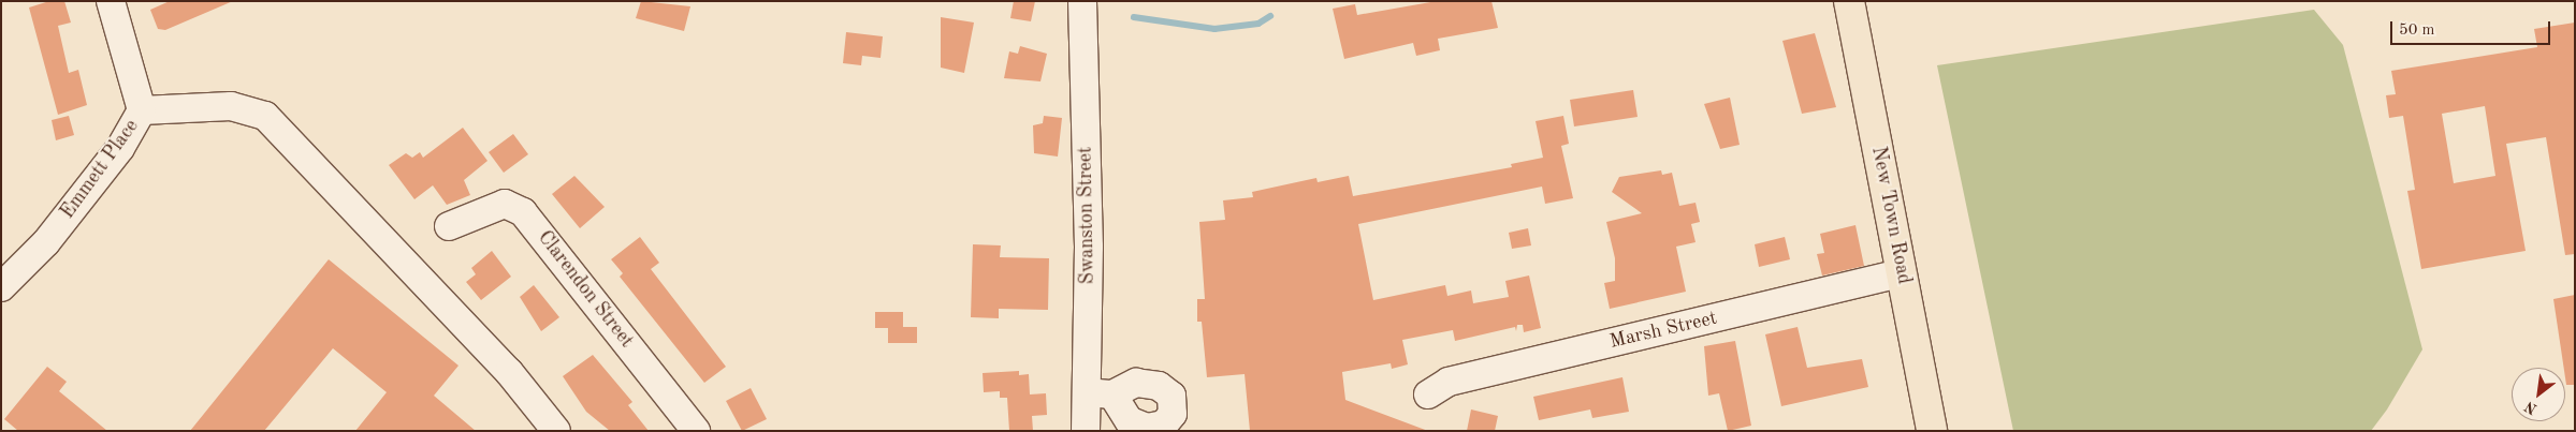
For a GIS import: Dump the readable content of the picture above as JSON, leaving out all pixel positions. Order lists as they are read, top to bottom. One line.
{"streets":{"main road":["New Town Road"],"street":["Emmett Place","Swanston Street","Clarendon Street","Marsh Street"]},"crossings":[["New Town Road","Marsh Street"]],"scale_bar":"50 m","north":"bottom left"}
